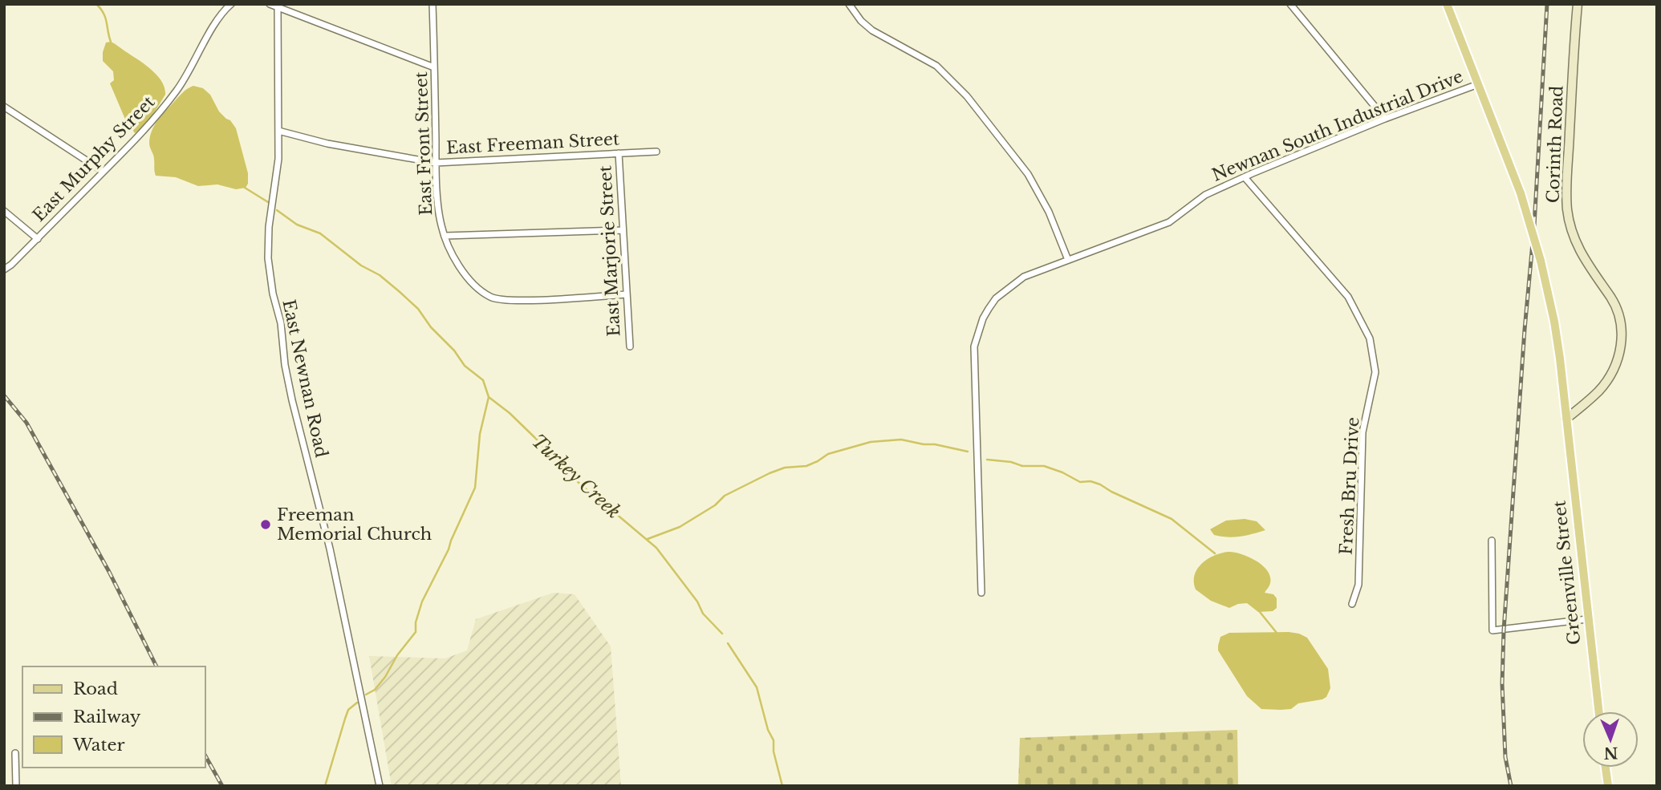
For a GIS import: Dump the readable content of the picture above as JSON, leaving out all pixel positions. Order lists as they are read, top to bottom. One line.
{"streets":{"main road":["Greenville Street"],"street":["Newnan South Industrial Drive","East Front Street","East Freeman Street","Corinth Road","East Murphy Street","East Marjorie Street","East Newnan Road","Fresh Bru Drive"]},"crossings":[["Newnan South Industrial Drive","Fresh Bru Drive"],["Newnan South Industrial Drive","Greenville Street"],["East Front Street","East Freeman Street"],["East Front Street","East Marjorie Street"],["East Freeman Street","East Marjorie Street"],["East Freeman Street","East Newnan Road"],["Corinth Road","Greenville Street"]],"water":["Turkey Creek"],"places":["Freeman Memorial Church"],"legend":["Road","Railway","Water"],"north":"bottom"}
